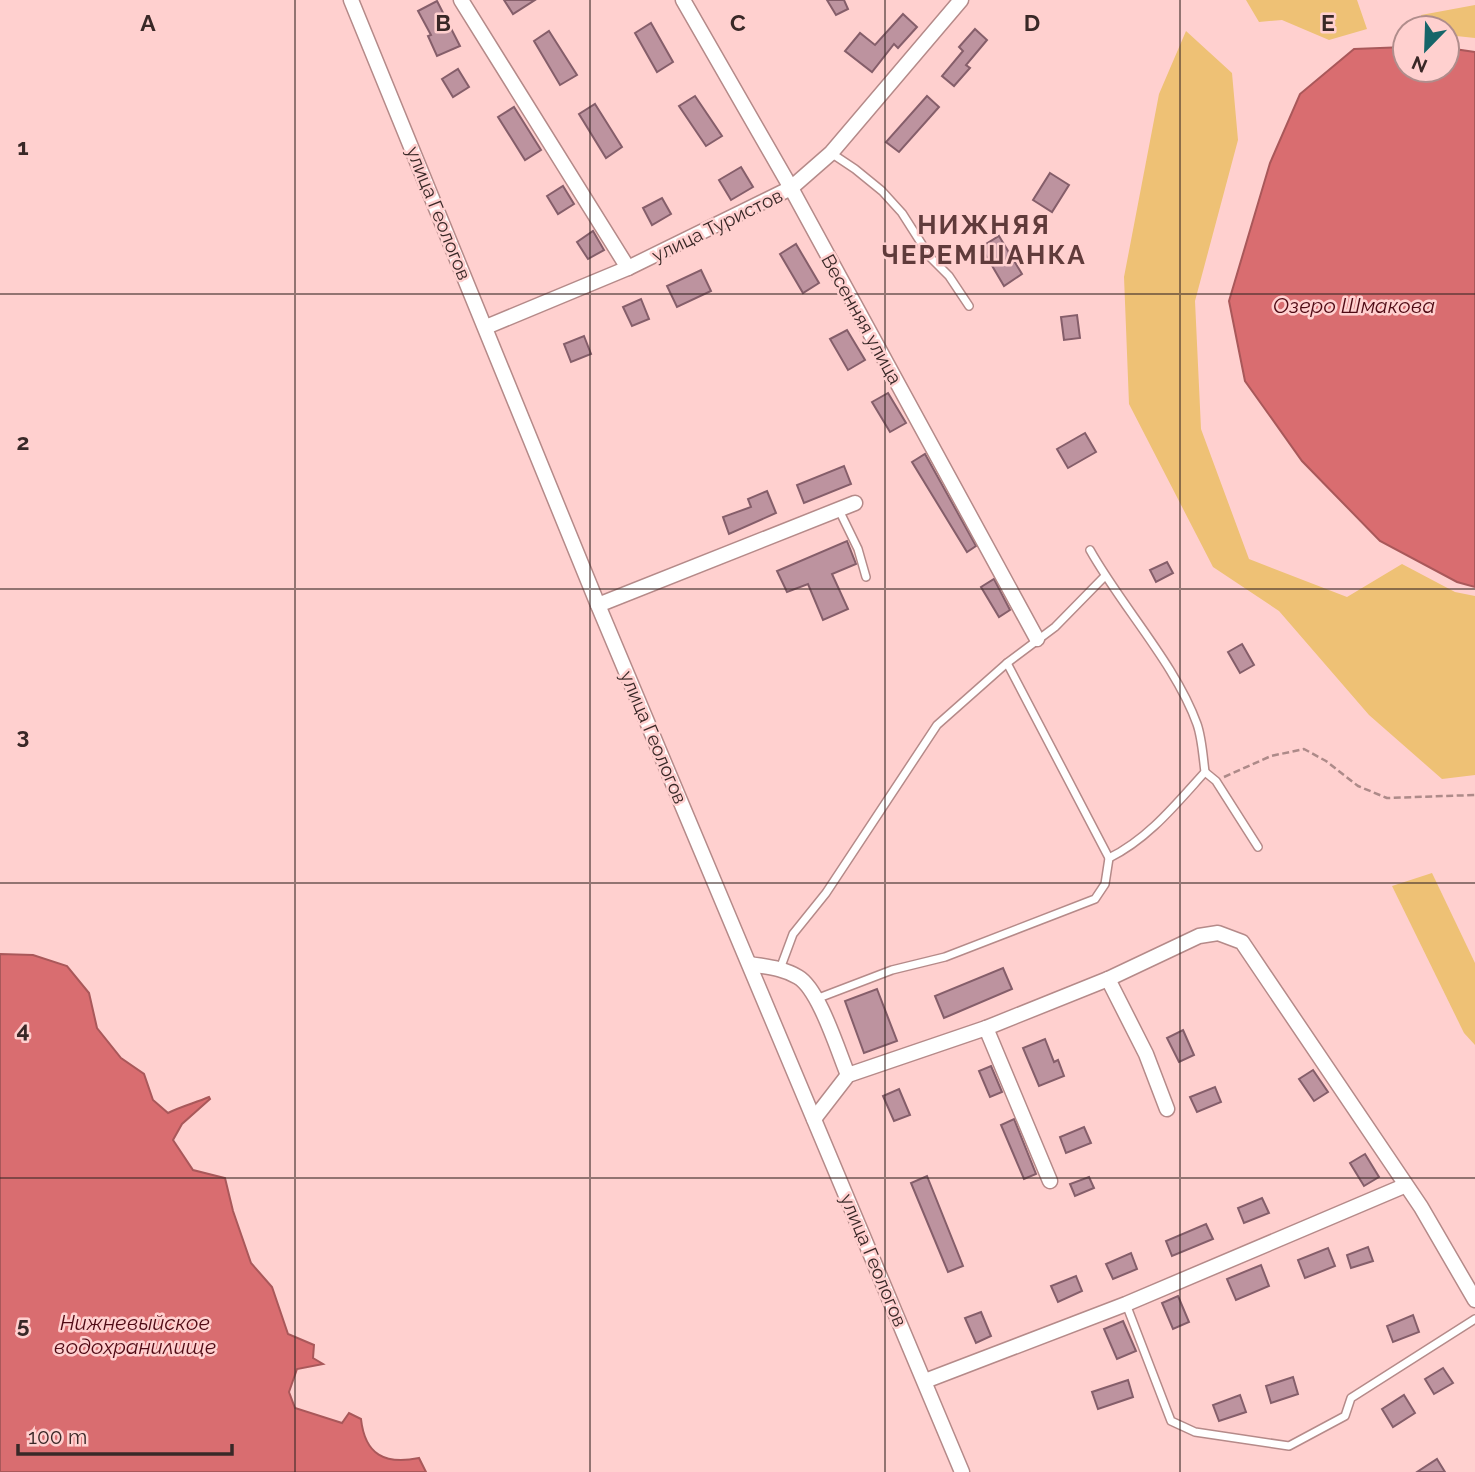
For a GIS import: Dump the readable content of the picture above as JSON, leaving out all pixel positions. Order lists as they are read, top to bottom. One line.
{"streets":{"street":["улица Геологов","улица Туристов","Весенняя улица"]},"crossings":[["улица Геологов","улица Туристов"],["улица Туристов","Весенняя улица"]],"districts":["НИЖНЯЯ ЧЕРЕМШАНКА"],"water":["Озеро Шмакова","Нижневыйское водохранилище"],"scale_bar":"100 m","north":"bottom left","grid":{"columns":["A","B","C","D","E"],"rows":["1","2","3","4","5"]}}
